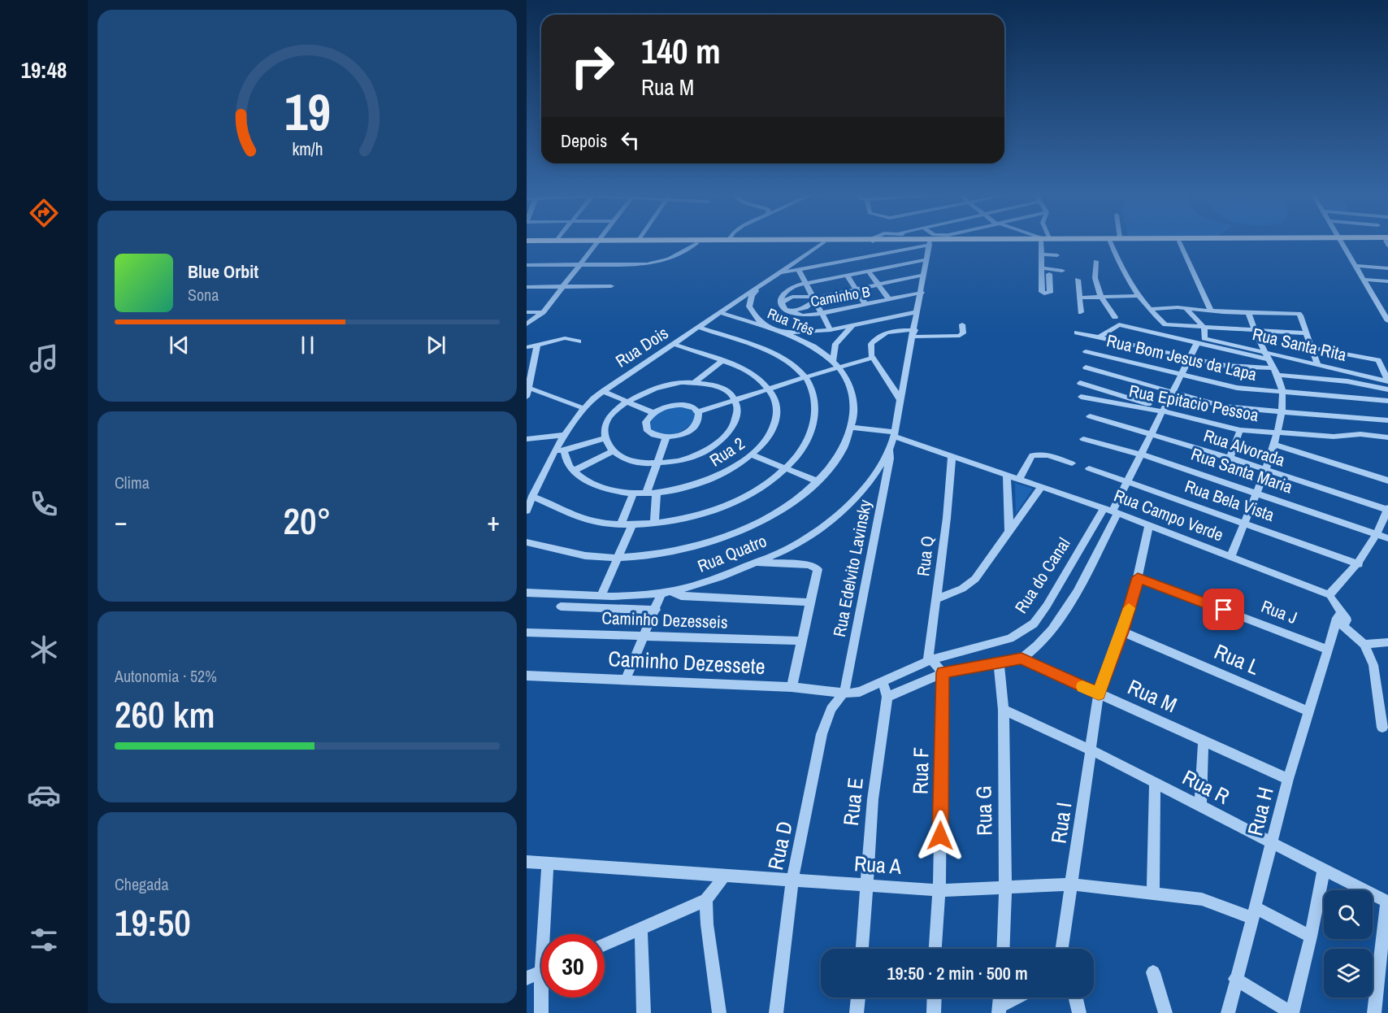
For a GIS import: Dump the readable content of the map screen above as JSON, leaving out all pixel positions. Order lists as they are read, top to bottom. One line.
{"streets":{"street":["Caminho B","Rua Três","Rua Santa Rita","Rua Dois","Rua Bom Jesus da Lapa","Rua Epitacio Pessoa","Rua Alvorada","Rua 2","Rua Santa Maria","Rua Bela Vista","Rua Campo Verde","Rua Quatro","Rua Q","Rua Edelvito Lavinsky","Rua do Canal","Rua J","Caminho Dezesseis","Rua L","Caminho Dezessete","Rua M","Rua F","Rua R","Rua E","Rua G","Rua H","Rua I","Rua D","Rua A"]},"crossings":[["Caminho B","Rua Quatro"],["Rua Três","Rua Dois"],["Rua Três","Rua Campo Verde"],["Rua Dois","Rua 2"],["Rua Campo Verde","Rua Quatro"],["Rua Campo Verde","Rua Q"],["Rua Campo Verde","Rua do Canal"],["Rua Campo Verde","Rua I"],["Rua Quatro","Rua Edelvito Lavinsky"],["Rua Q","Rua do Canal"],["Rua Edelvito Lavinsky","Rua do Canal"],["Rua Edelvito Lavinsky","Caminho Dezessete"],["Rua Edelvito Lavinsky","Rua D"],["Rua do Canal","Caminho Dezessete"],["Rua do Canal","Rua M"],["Rua do Canal","Rua E"],["Rua do Canal","Rua D"],["Rua J","Rua H"],["Rua J","Rua I"],["Rua L","Rua H"],["Rua L","Rua I"],["Caminho Dezessete","Rua D"],["Rua M","Rua H"],["Rua M","Rua I"],["Rua F","Rua A"],["Rua R","Rua G"],["Rua R","Rua H"],["Rua R","Rua I"],["Rua E","Rua A"],["Rua G","Rua A"],["Rua H","Rua A"],["Rua I","Rua A"],["Rua D","Rua A"]],"page":{"tabs":"19:48","turn":["140 m","Rua M"],"then":"Depois","song":["Blue Orbit","Sona"],"tile":["Clima",["Autonomia · 52%","260 km"],["Chegada","19:50"]],"heat":["−","20°","+"],"limit":"30","trip":"19:50 · 2 min · 500 m","gauge":["19","km/h"]}}
